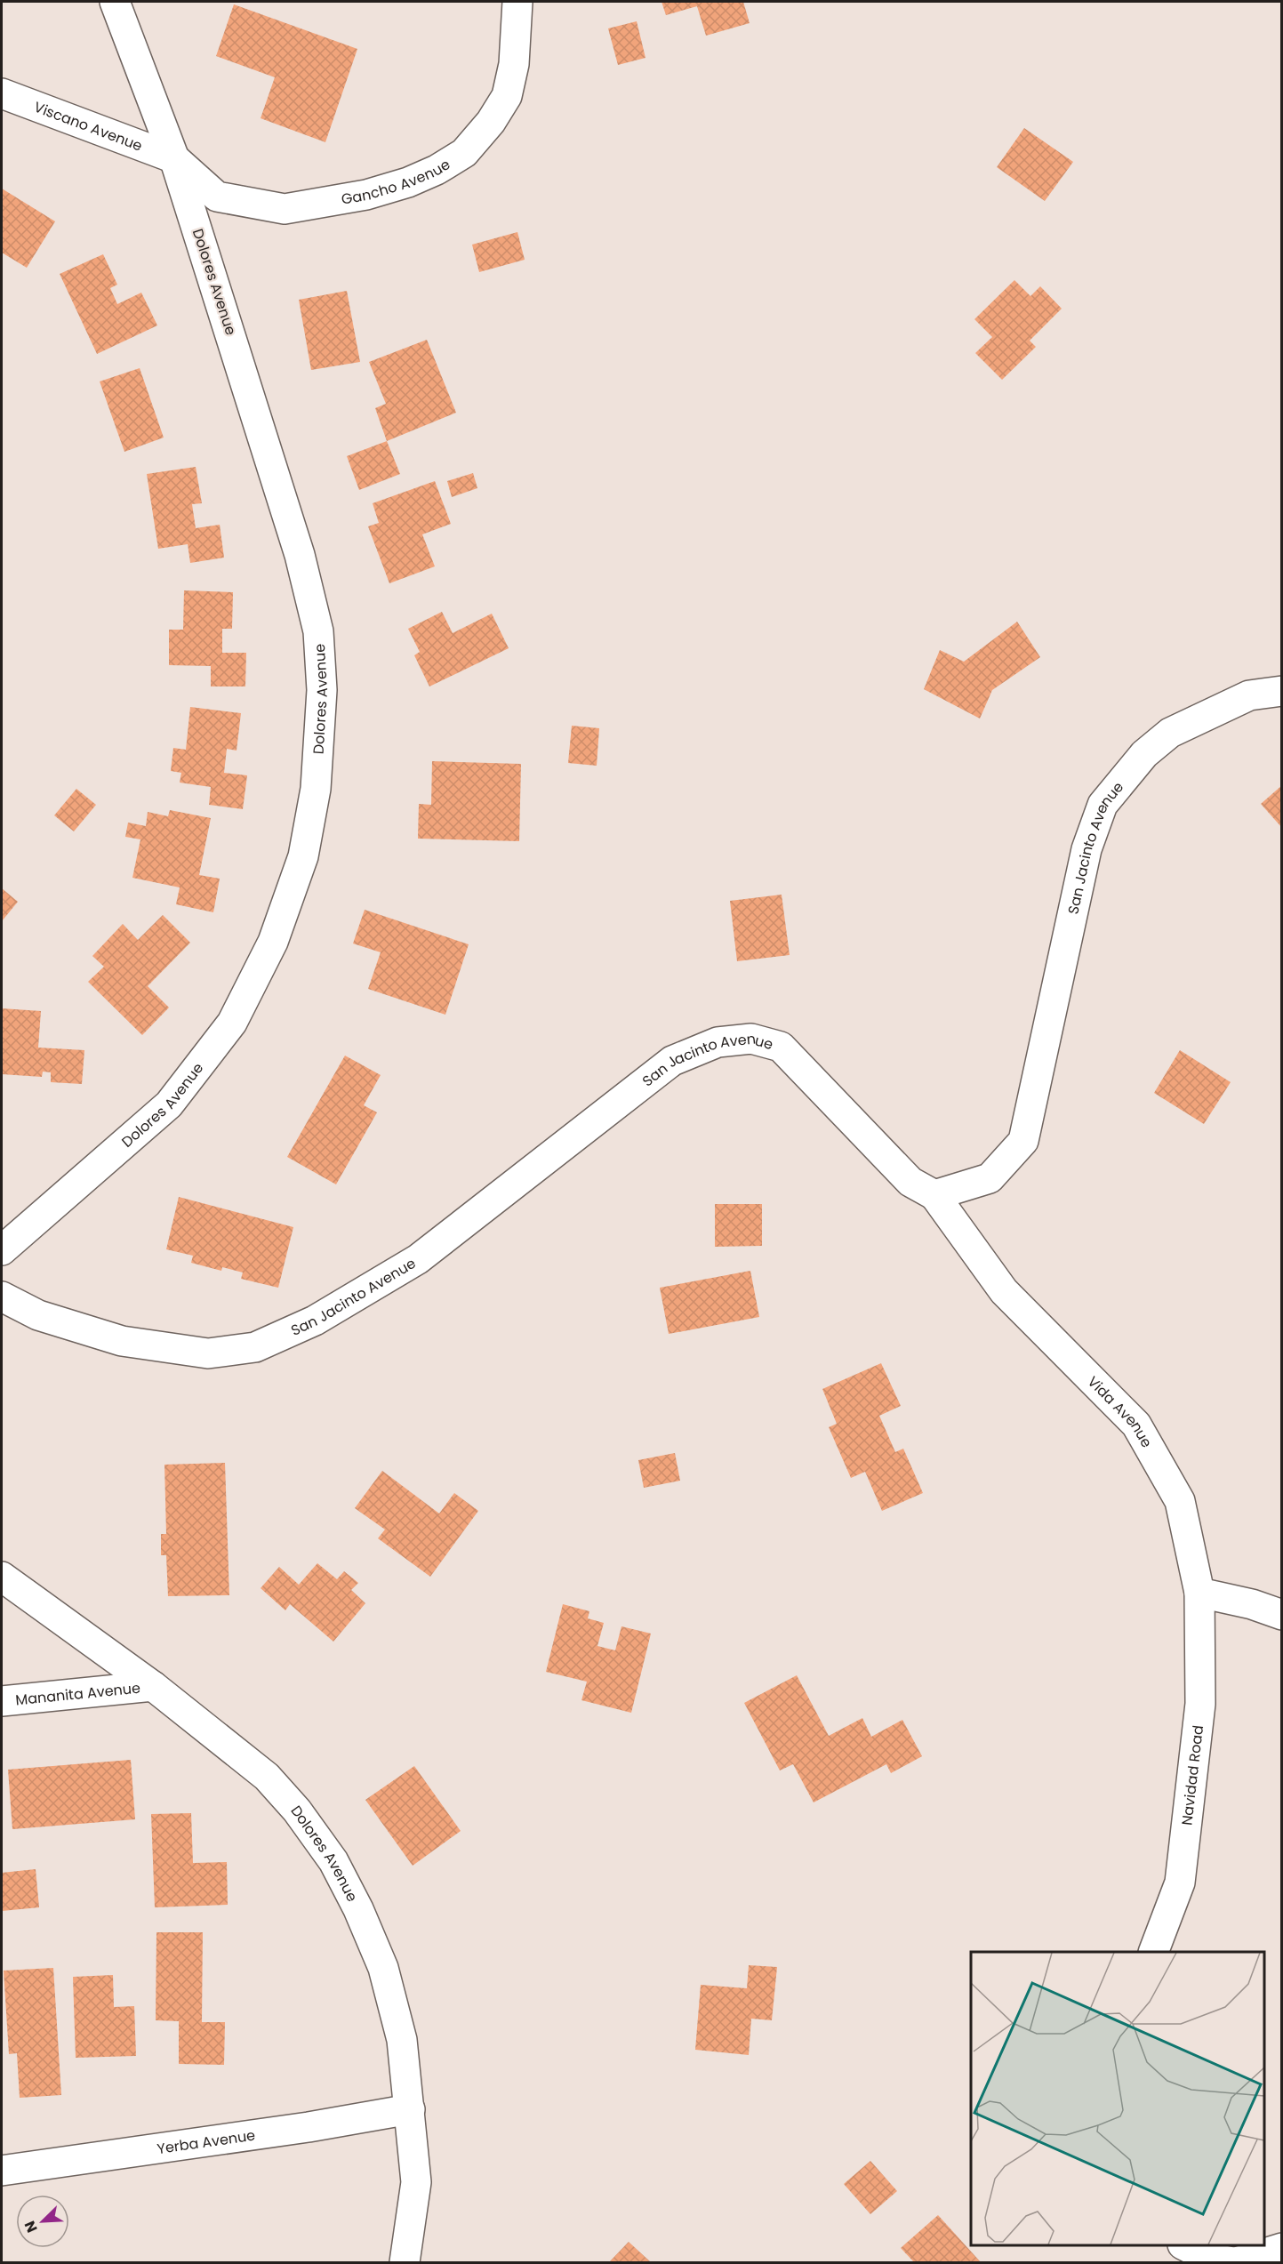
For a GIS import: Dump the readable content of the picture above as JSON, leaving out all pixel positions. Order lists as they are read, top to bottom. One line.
{"streets":{"street":["Viscano Avenue","Gancho Avenue","Dolores Avenue","San Jacinto Avenue","Vida Avenue","Mananita Avenue","Navidad Road","Yerba Avenue"]},"crossings":[["Viscano Avenue","Gancho Avenue"],["Viscano Avenue","Dolores Avenue"],["Gancho Avenue","Dolores Avenue"],["Dolores Avenue","Mananita Avenue"],["Dolores Avenue","Yerba Avenue"],["San Jacinto Avenue","Vida Avenue"],["Vida Avenue","Navidad Road"]],"north":"bottom left"}
